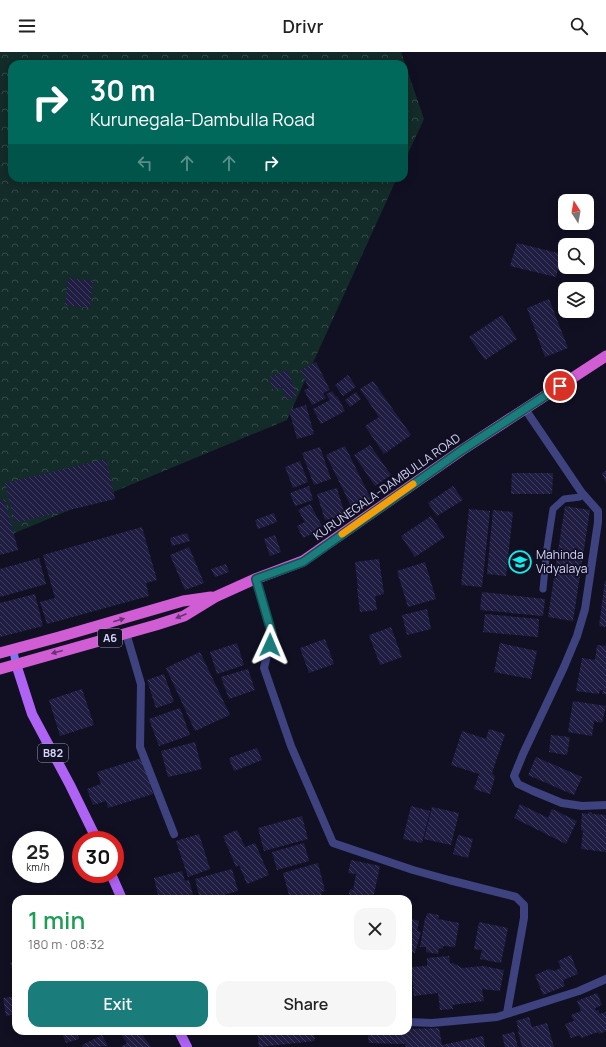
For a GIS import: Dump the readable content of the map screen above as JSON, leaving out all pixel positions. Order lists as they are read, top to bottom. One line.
{"streets":{"highway":["KURUNEGALA-DAMBULLA ROAD","A6"],"main road":["B82"]},"crossings":[["KURUNEGALA-DAMBULLA ROAD","B82"]],"places":{"school or university":["Mahinda Vidyalaya"]},"north":"top","page":{"header":"Drivr","turn":["30 m","Kurunegala-Dambulla Road"],"speed":"25 km/h","limit":"30","heading":["1 min","180 m · 08:32"],"buttons":["Exit","Share"]}}
